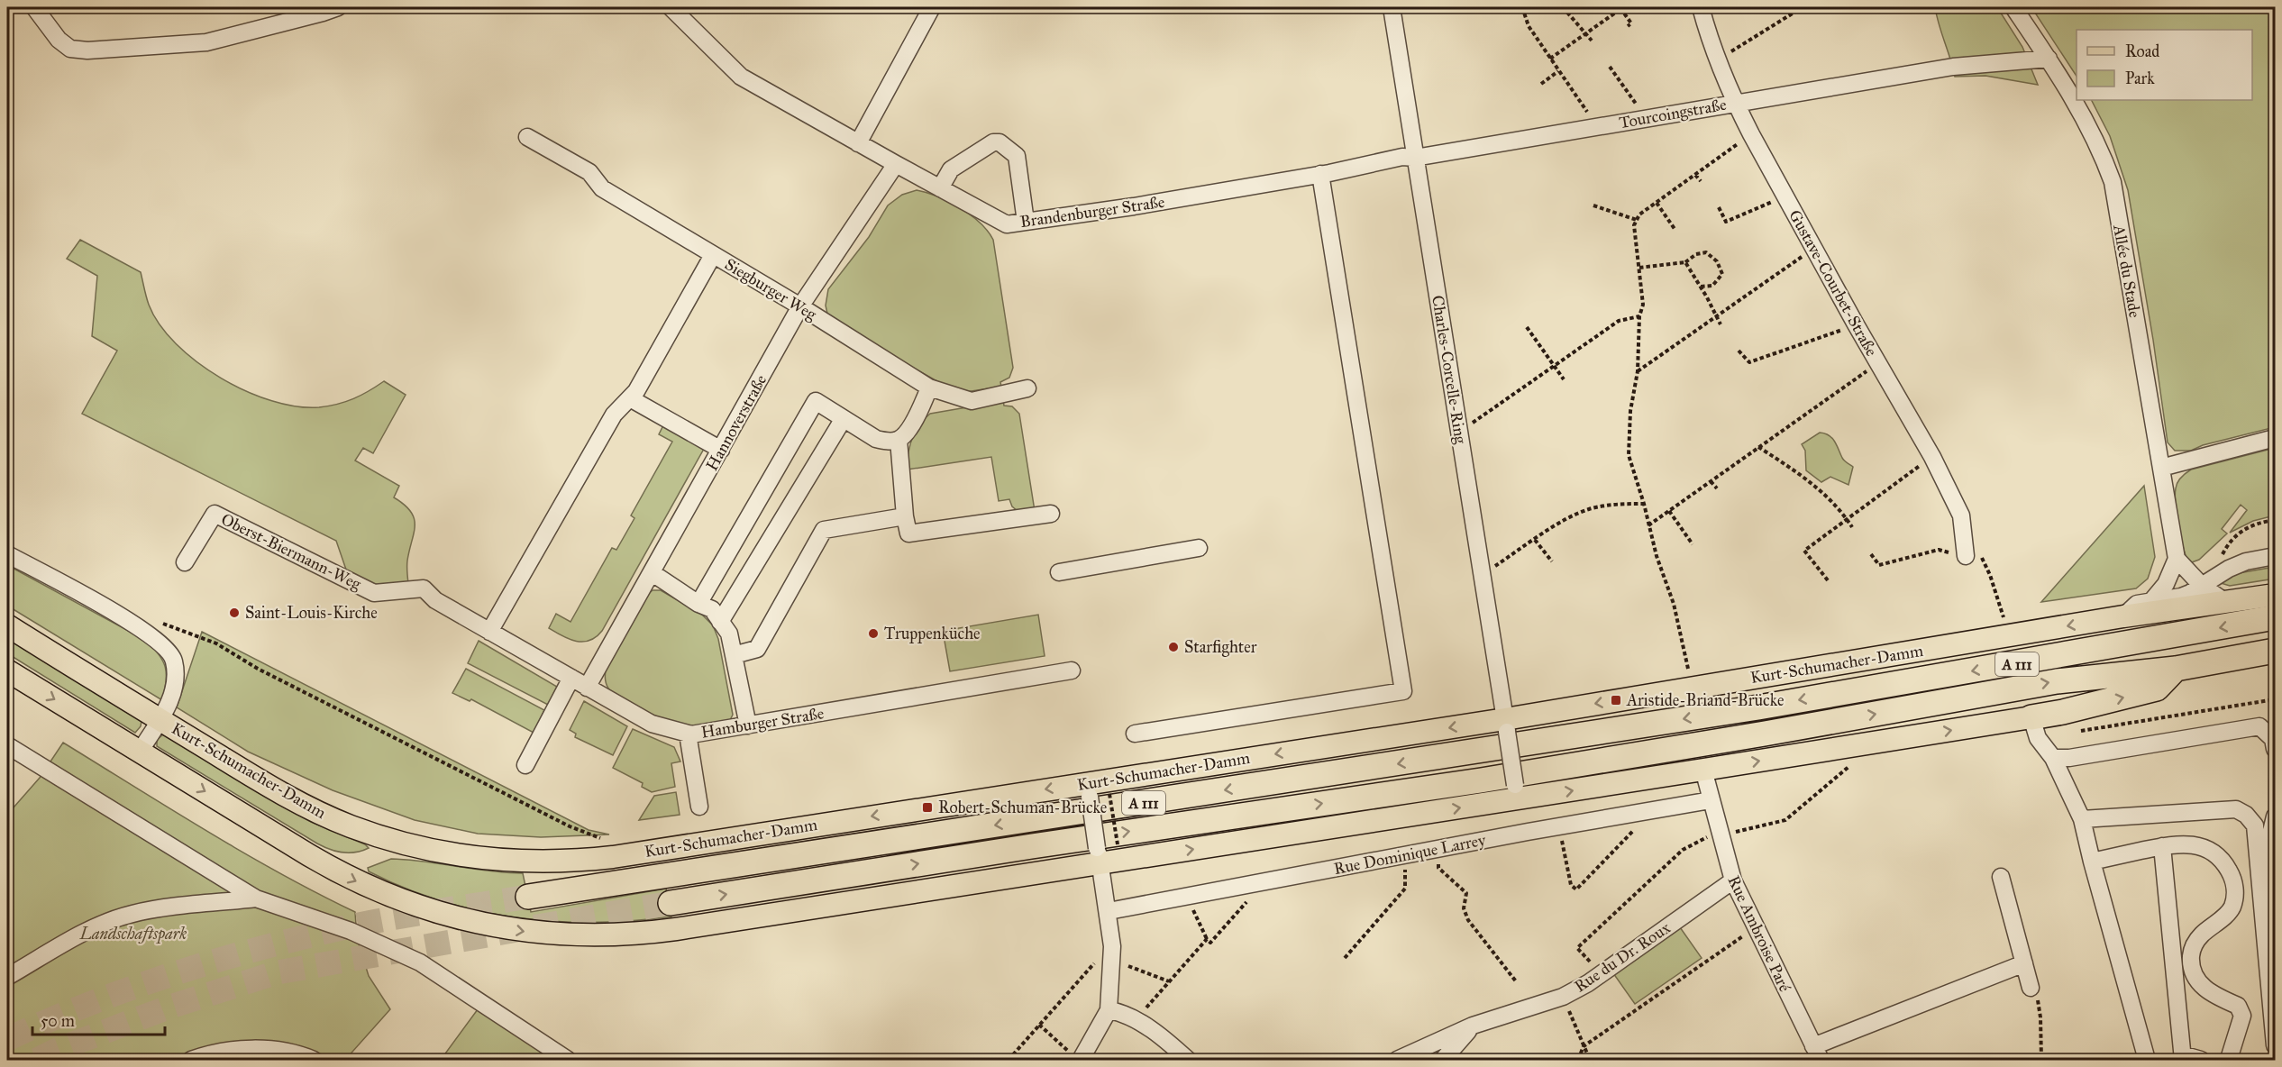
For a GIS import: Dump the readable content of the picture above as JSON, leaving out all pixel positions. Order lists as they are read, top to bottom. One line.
{"streets":{"highway":["A 111"],"main road":["Kurt-Schumacher-Damm"],"street":["Tourcoingstraße","Brandenburger Straße","Allée du Stade","Gustave-Courbet-Straße","Siegburger Weg","Charles-Corcelle-Ring","Hannoverstraße","Oberst-Biermann-Weg","Hamburger Straße","Rue Dominique Larrey","Rue Ambroise Paré","Rue du Dr. Roux"]},"crossings":[["Tourcoingstraße","Brandenburger Straße"],["Tourcoingstraße","Allée du Stade"],["Tourcoingstraße","Gustave-Courbet-Straße"],["Tourcoingstraße","Charles-Corcelle-Ring"],["Brandenburger Straße","Charles-Corcelle-Ring"],["Brandenburger Straße","Hannoverstraße"],["Siegburger Weg","Hannoverstraße"],["Charles-Corcelle-Ring","Kurt-Schumacher-Damm"],["Hannoverstraße","Hamburger Straße"],["Oberst-Biermann-Weg","Hamburger Straße"],["Rue Dominique Larrey","Rue Ambroise Paré"],["Rue Ambroise Paré","Rue du Dr. Roux"]],"parks":["Landschaftspark"],"places":{"other":["Saint-Louis-Kirche","Truppenküche","Starfighter"],"transit":["Aristide-Briand-Brücke","Robert-Schuman-Brücke"]},"legend":["Road","Park"],"scale_bar":"50 m"}
